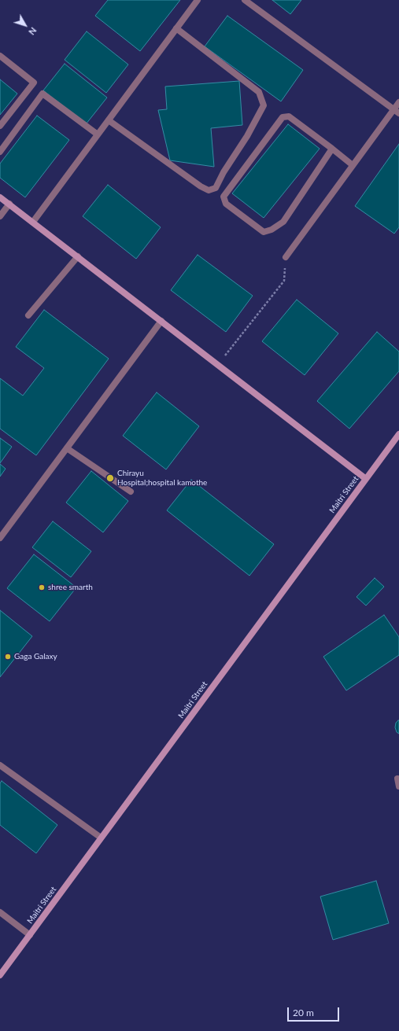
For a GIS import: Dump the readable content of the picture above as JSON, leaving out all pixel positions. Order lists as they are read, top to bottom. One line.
{"streets":{"street":["Maitri Street"]},"places":["Chirayu Hospital;hospital kamothe","shree smarth","Gaga Galaxy"],"scale_bar":"20 m","north":"bottom right"}
